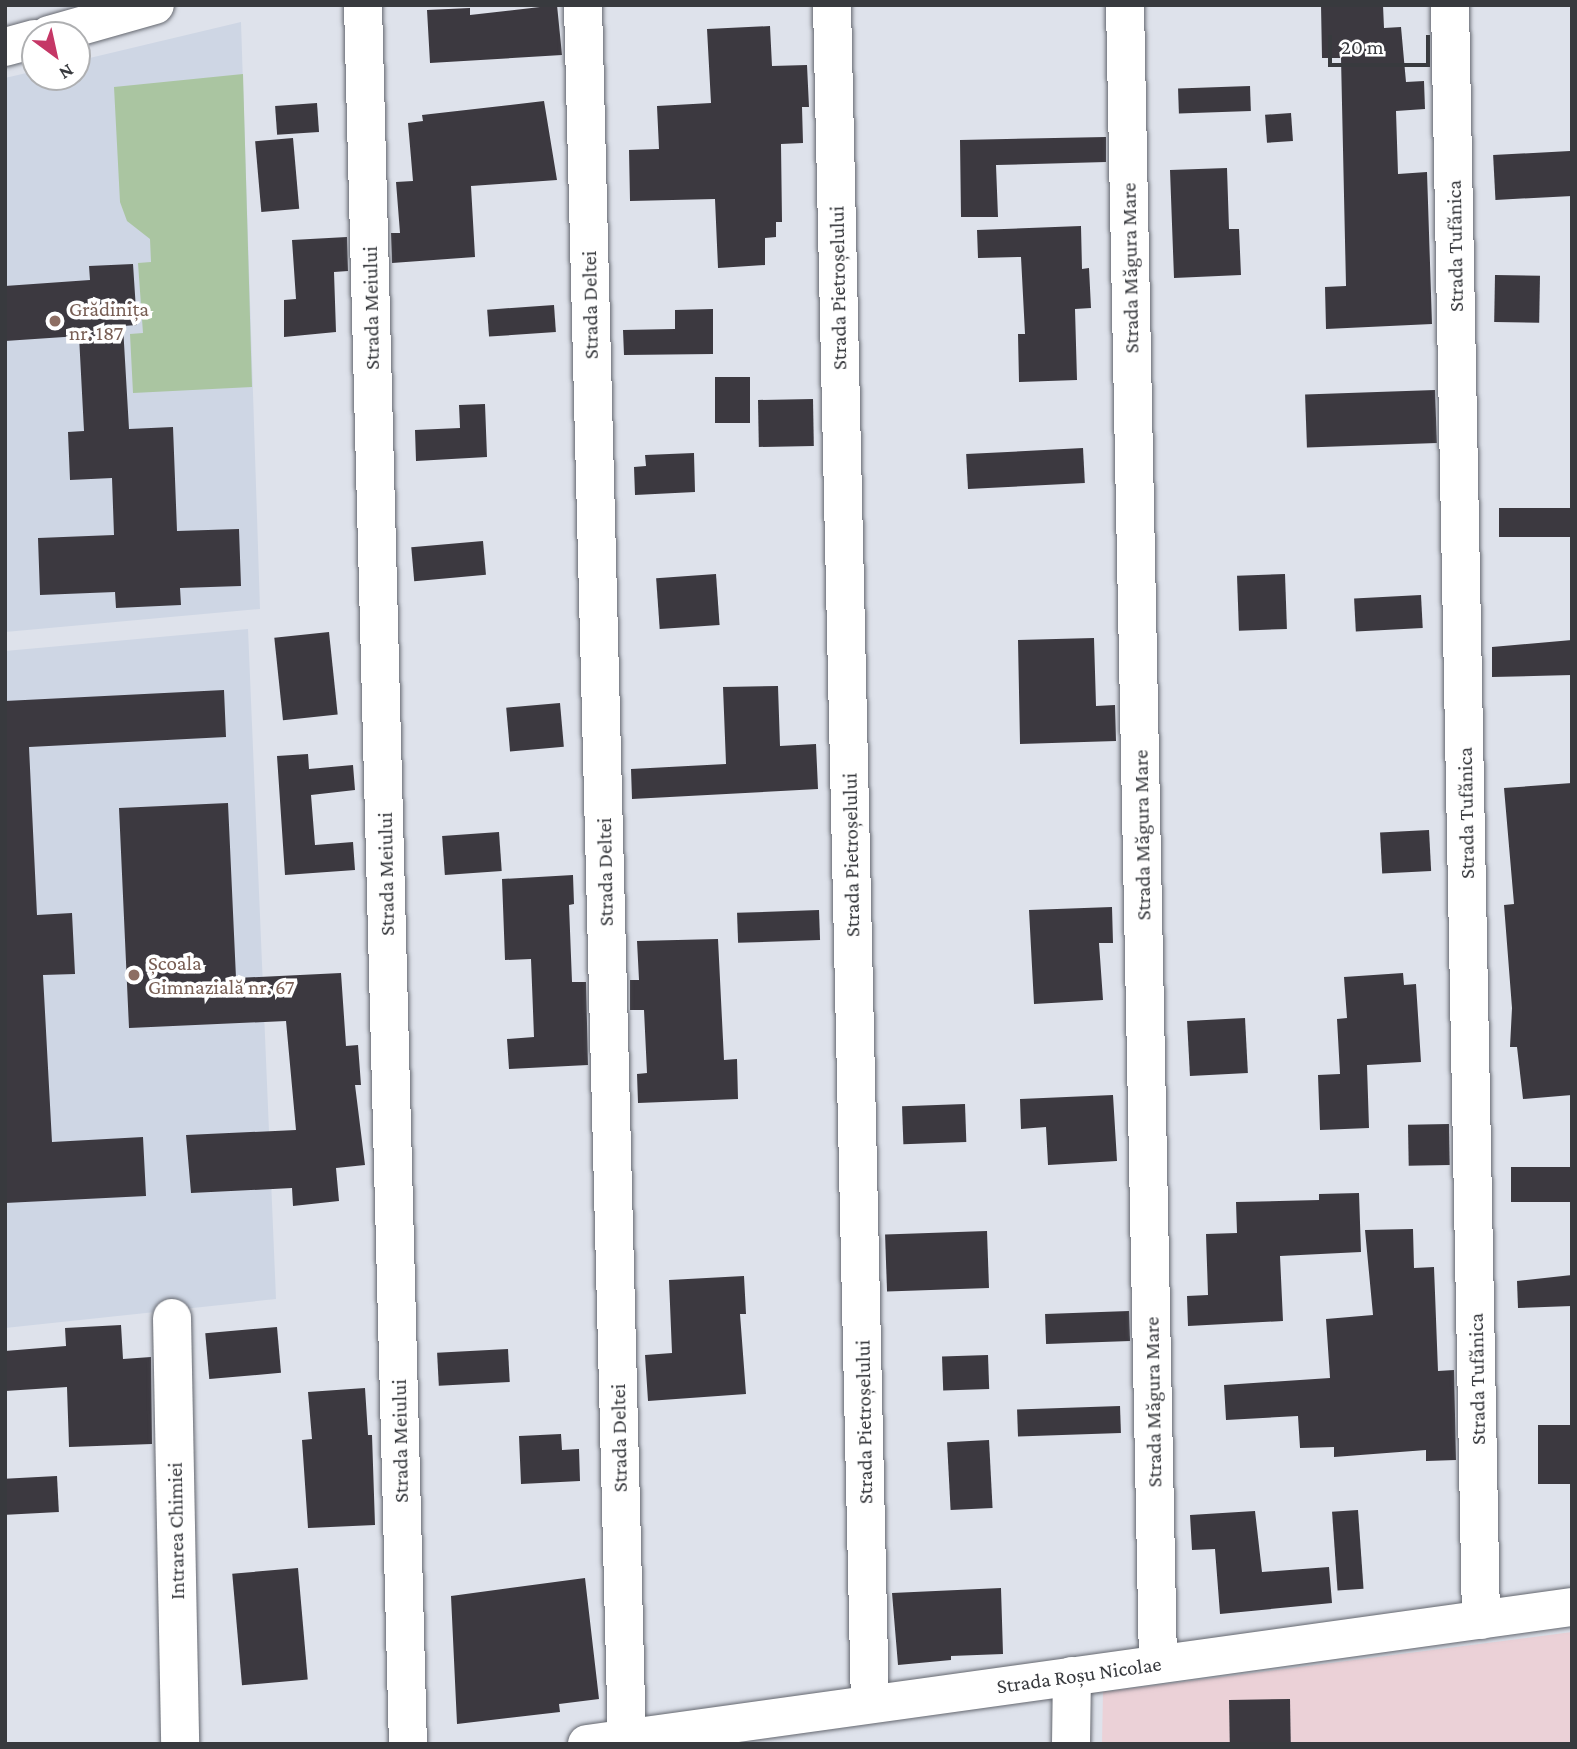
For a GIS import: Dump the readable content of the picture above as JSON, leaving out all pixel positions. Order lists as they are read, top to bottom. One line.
{"streets":{"street":["Strada Tufănica","Strada Măgura Mare","Strada Pietroșelului","Strada Deltei","Strada Meiului","Intrarea Chimiei","Strada Roșu Nicolae"]},"crossings":[["Strada Tufănica","Strada Roșu Nicolae"],["Strada Măgura Mare","Strada Roșu Nicolae"],["Strada Pietroșelului","Strada Roșu Nicolae"],["Strada Deltei","Strada Roșu Nicolae"]],"places":["Grădinița nr. 187","Școala Gimnazială nr. 67"],"scale_bar":"20 m","north":"bottom right"}
